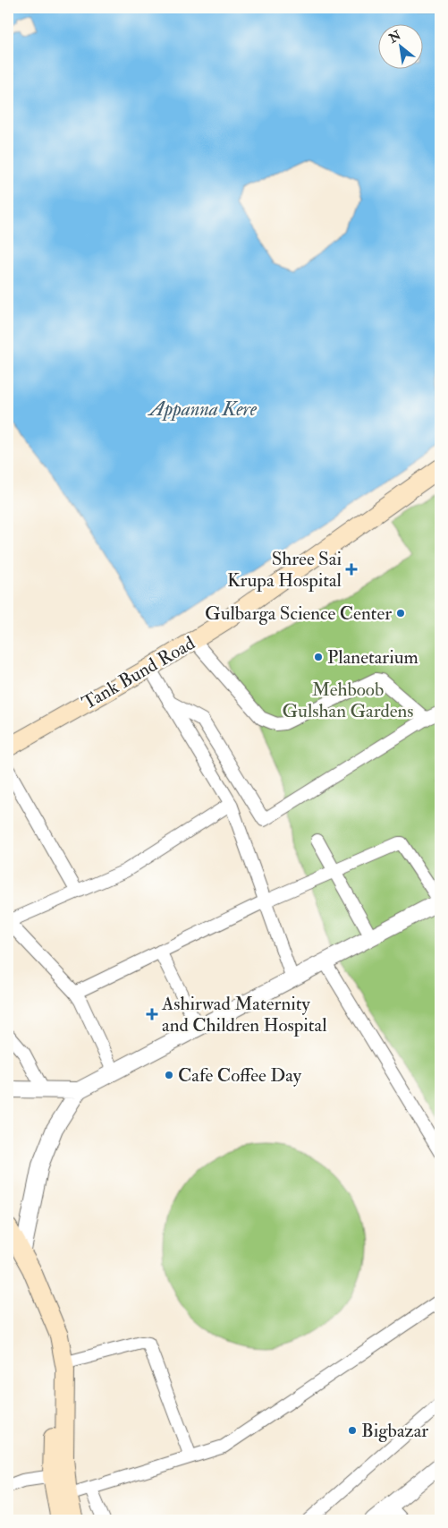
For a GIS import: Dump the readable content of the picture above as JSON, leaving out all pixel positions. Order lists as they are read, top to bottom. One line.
{"streets":{"main road":["Tank Bund Road"]},"water":["Appanna Kere"],"parks":["Mehboob Gulshan Gardens"],"places":{"health":["Shree Sai Krupa Hospital","Ashirwad Maternity and Children Hospital"],"other":["Gulbarga Science Center","Planetarium","Cafe Coffee Day","Bigbazar"]},"north":"top left"}
